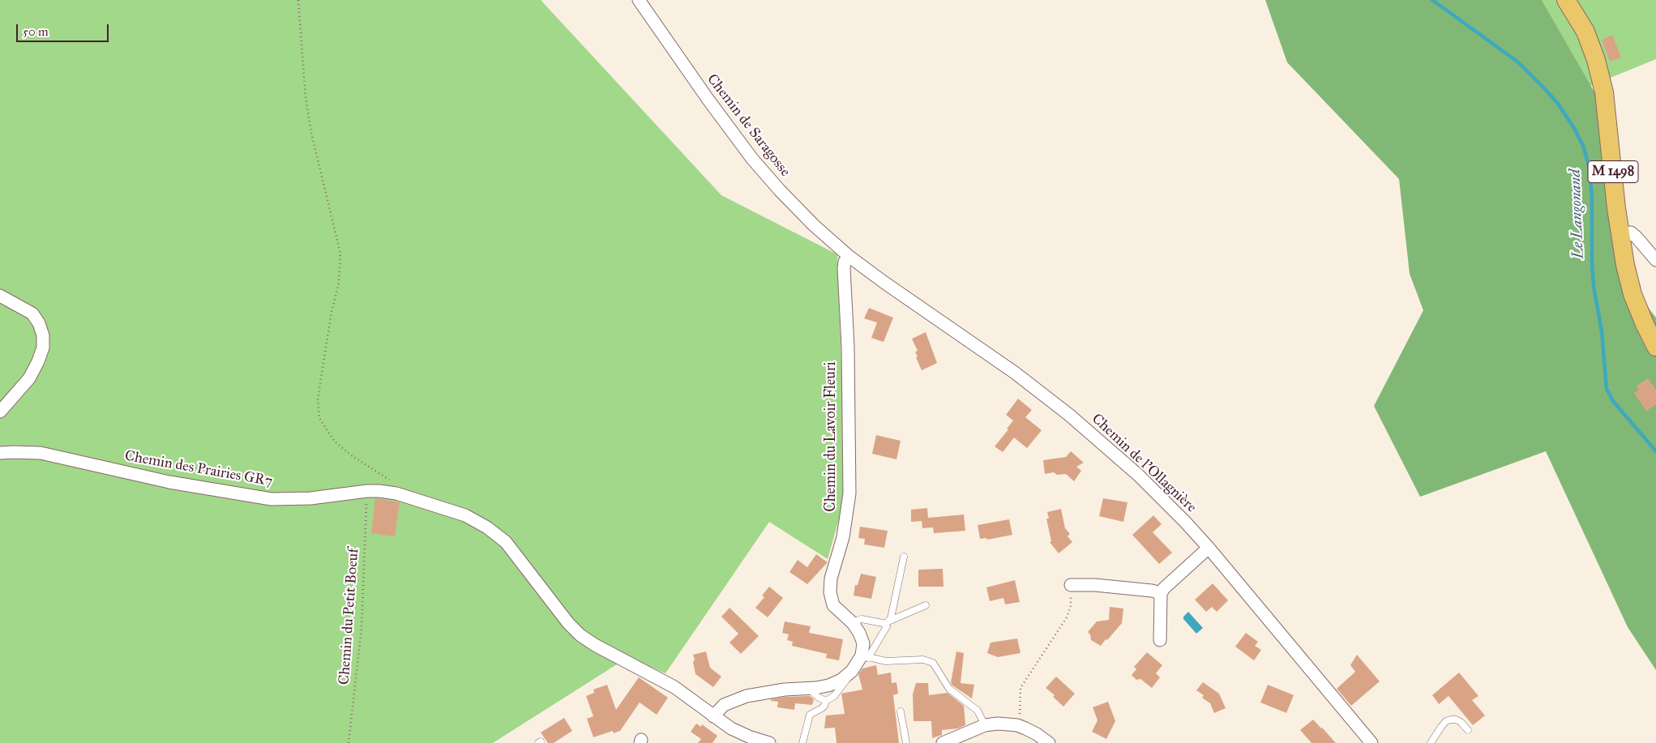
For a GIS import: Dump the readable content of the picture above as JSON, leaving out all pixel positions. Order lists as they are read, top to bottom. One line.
{"streets":{"main road":["M 1498"],"street":["Chemin de Saragosse","Chemin du Lavoir Fleuri","Chemin de l'Ollagnière","Chemin des Prairies GR7"],"path":["Chemin du Petit Boeuf"]},"crossings":[["Chemin de Saragosse","Chemin du Lavoir Fleuri"],["Chemin de Saragosse","Chemin de l'Ollagnière"],["Chemin du Lavoir Fleuri","Chemin de l'Ollagnière"],["Chemin des Prairies GR7","Chemin du Petit Boeuf"]],"water":["Le Langonand"],"scale_bar":"50 m"}
